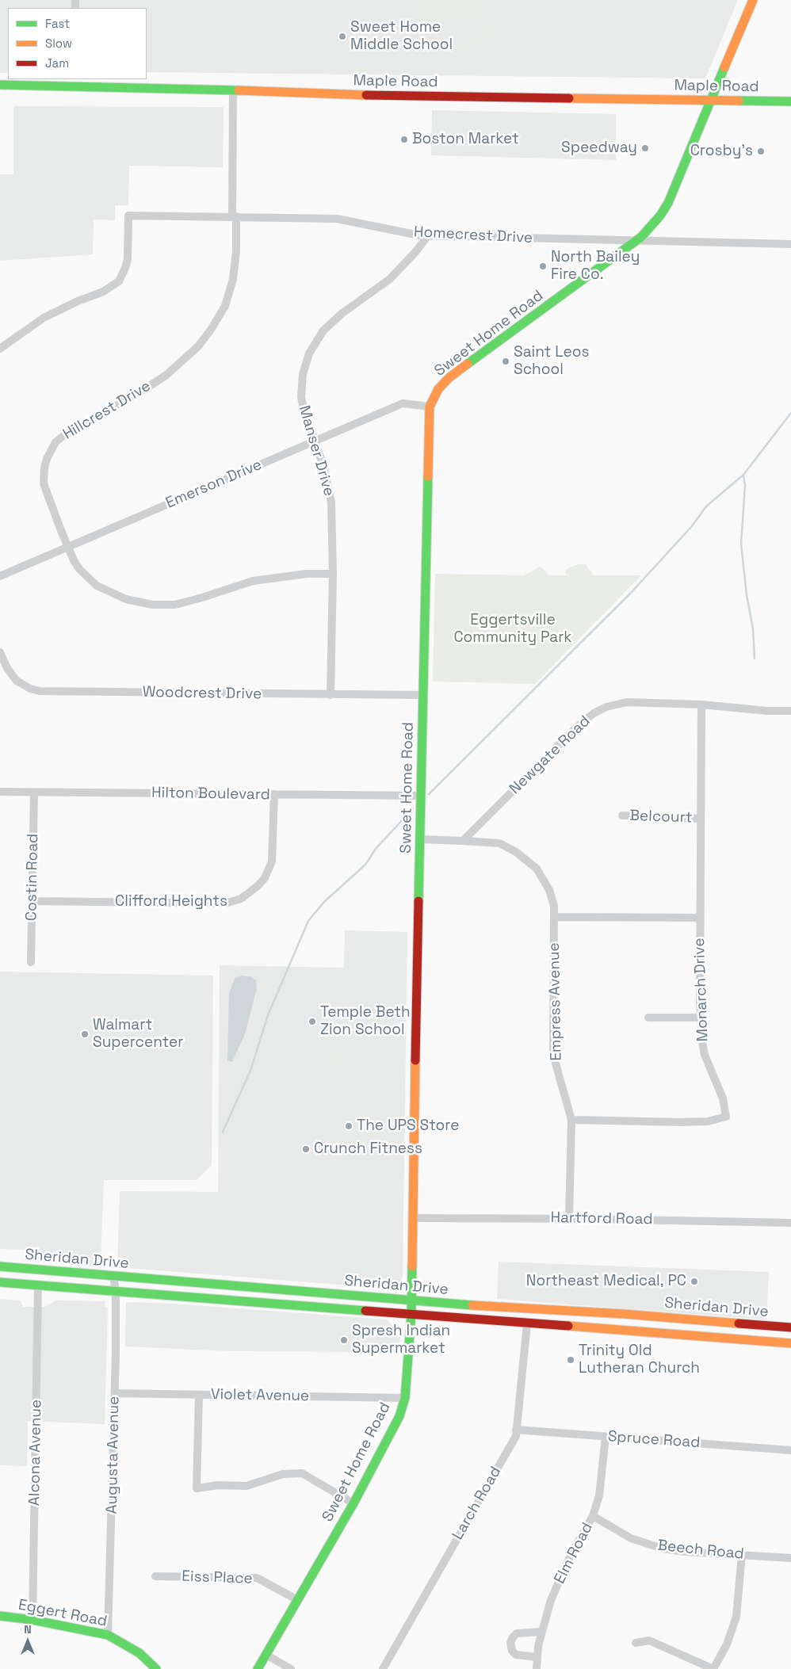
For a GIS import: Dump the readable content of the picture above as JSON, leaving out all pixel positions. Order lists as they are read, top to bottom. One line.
{"streets":{"main road":["Maple Road","Sweet Home Road","Sheridan Drive","Eggert Road"],"street":["Homecrest Drive","Hillcrest Drive","Manser Drive","Emerson Drive","Woodcrest Drive","Newgate Road","Hilton Boulevard","Belcourt","Costin Road","Clifford Heights","Monarch Drive","Empress Avenue","Hartford Road","Violet Avenue","Spruce Road","Alcona Avenue","Augusta Avenue","Larch Road","Beech Road","Elm Road","Eiss Place"]},"crossings":[["Maple Road","Sweet Home Road"],["Maple Road","Hillcrest Drive"],["Homecrest Drive","Sweet Home Road"],["Homecrest Drive","Hillcrest Drive"],["Homecrest Drive","Manser Drive"],["Sweet Home Road","Emerson Drive"],["Sweet Home Road","Woodcrest Drive"],["Sweet Home Road","Hilton Boulevard"],["Sweet Home Road","Hartford Road"],["Sweet Home Road","Sheridan Drive"],["Sweet Home Road","Violet Avenue"],["Sweet Home Road","Eiss Place"],["Hillcrest Drive","Manser Drive"],["Hillcrest Drive","Emerson Drive"],["Manser Drive","Emerson Drive"],["Manser Drive","Woodcrest Drive"],["Newgate Road","Monarch Drive"],["Newgate Road","Empress Avenue"],["Hilton Boulevard","Costin Road"],["Hilton Boulevard","Clifford Heights"],["Belcourt","Monarch Drive"],["Costin Road","Clifford Heights"],["Monarch Drive","Empress Avenue"],["Empress Avenue","Hartford Road"],["Sheridan Drive","Alcona Avenue"],["Sheridan Drive","Augusta Avenue"],["Sheridan Drive","Larch Road"],["Violet Avenue","Augusta Avenue"],["Spruce Road","Larch Road"],["Spruce Road","Elm Road"],["Alcona Avenue","Eggert Road"],["Augusta Avenue","Eggert Road"],["Beech Road","Elm Road"]],"parks":["Eggertsville Community Park"],"places":["Sweet Home Middle School","Boston Market","Speedway","Crosby's","North Bailey Fire Co.","Saint Leos School","Temple Beth Zion School","Walmart Supercenter","The UPS Store","Crunch Fitness","Northeast Medical, PC","Spresh Indian Supermarket","Trinity Old Lutheran Church"],"legend":["Fast","Slow","Jam"],"north":"top"}
